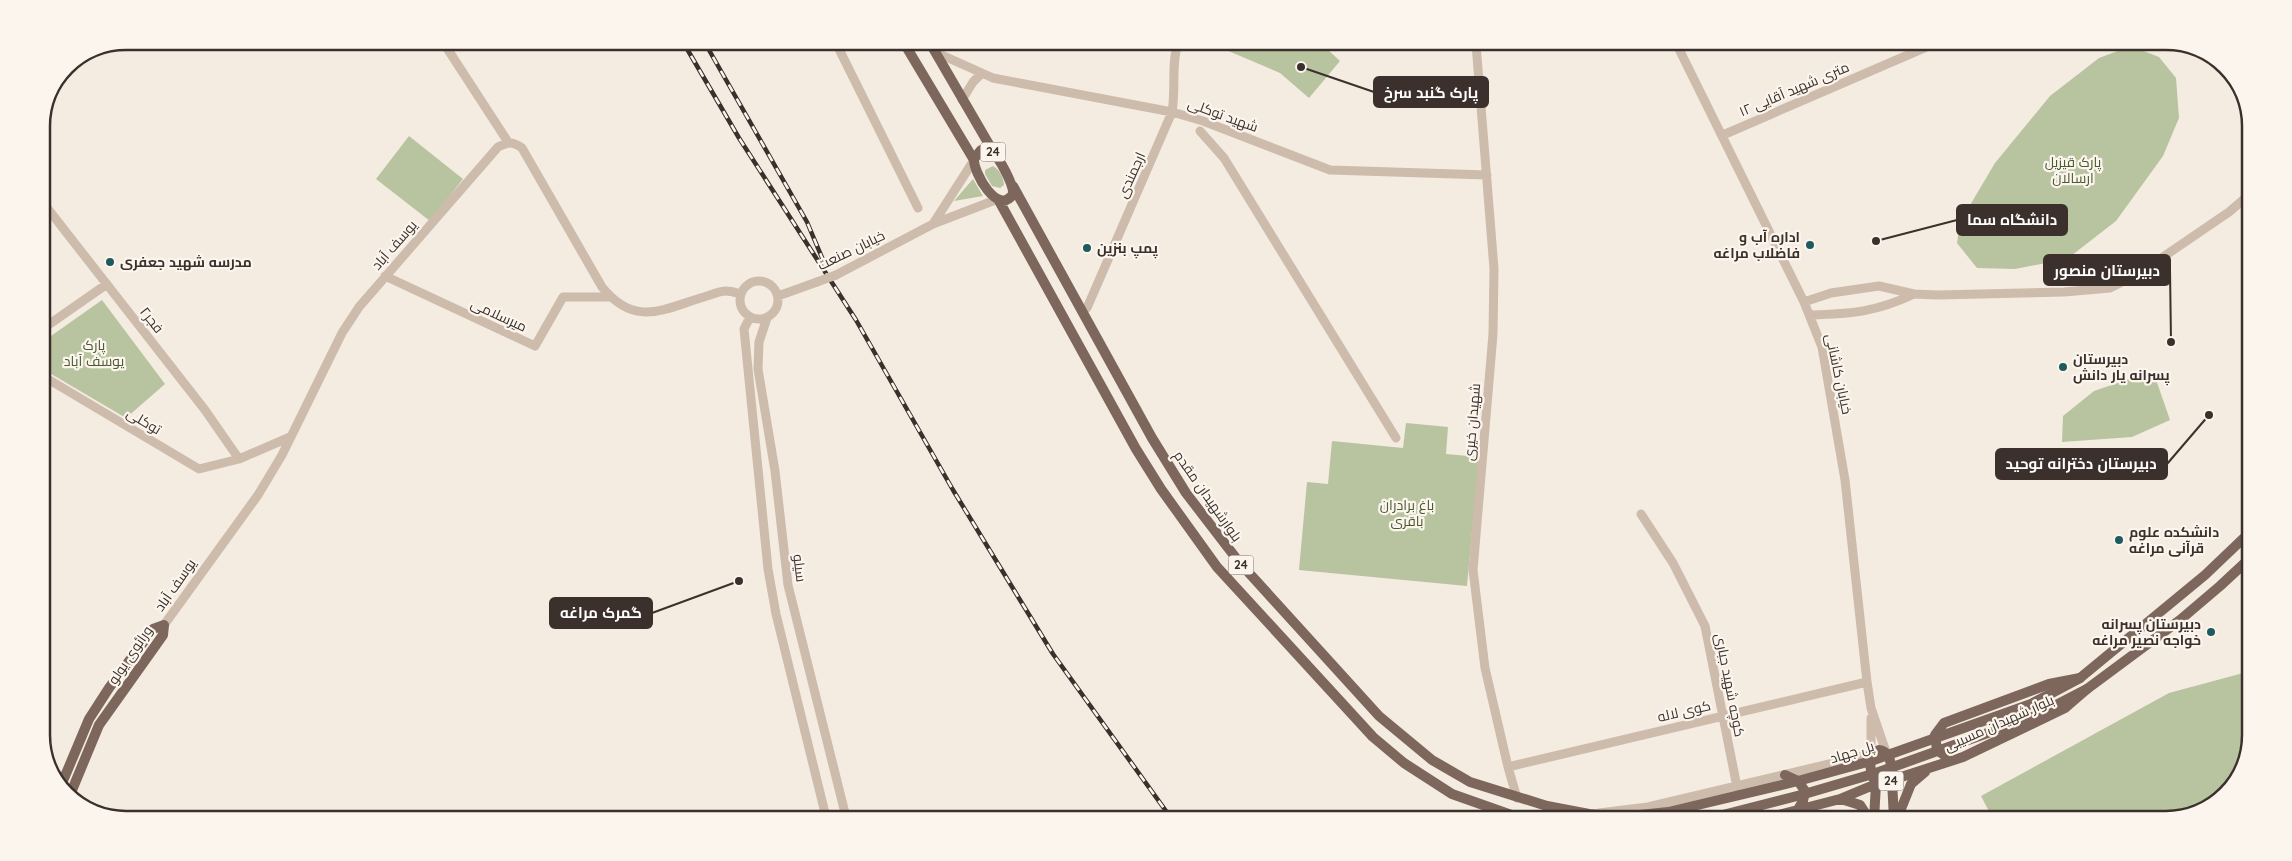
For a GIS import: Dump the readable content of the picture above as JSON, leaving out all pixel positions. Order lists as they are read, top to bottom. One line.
{"streets":{"main road":["24","بلوارشهیدان مقدم","ورائوی یولو","بلوار شهیدان مسیبی","پل جهاد"],"street":["۱۲ متری شهید آقایی","شهید توکلی","ارجمندی","یوسف آباد","خیابان صنعت","میرسلامی","فجر۲","خیابان کاشانی","توکلی","شهیدان خیری","سیلو","کوچه شهید جباری","کوی لاله"]},"crossings":[["۱۲ متری شهید آقایی","خیابان کاشانی"],["شهید توکلی","ارجمندی"],["شهید توکلی","شهیدان خیری"],["24","خیابان صنعت"],["24","خیابان کاشانی"],["24","بلوارشهیدان مقدم"],["24","کوچه شهید جباری"],["24","بلوار شهیدان مسیبی"],["ارجمندی","بلوارشهیدان مقدم"],["یوسف آباد","میرسلامی"],["یوسف آباد","توکلی"],["یوسف آباد","ورائوی یولو"],["خیابان صنعت","سیلو"],["فجر۲","توکلی"],["خیابان کاشانی","کوی لاله"],["شهیدان خیری","بلوارشهیدان مقدم"],["شهیدان خیری","کوی لاله"],["کوچه شهید جباری","کوی لاله"],["بلوار شهیدان مسیبی","پل جهاد"]],"parks":["پارک قیزیل ارسالان","پارک یوسف آباد","باغ برادران باقری"],"places":["پارک گنبد سرخ","دانشگاه سما","اداره آب و فاضلاب مراغه","پمپ بنزین","مدرسه شهید جعفری","دبیرستان منصور","دبیرستان پسرانه یار دانش","دبیرستان دخترانه توحید","دانشکده علوم قرآنی مراغه","گمرک مراغه","دبیرستان پسرانه خواجه نصیر مراغه"]}
